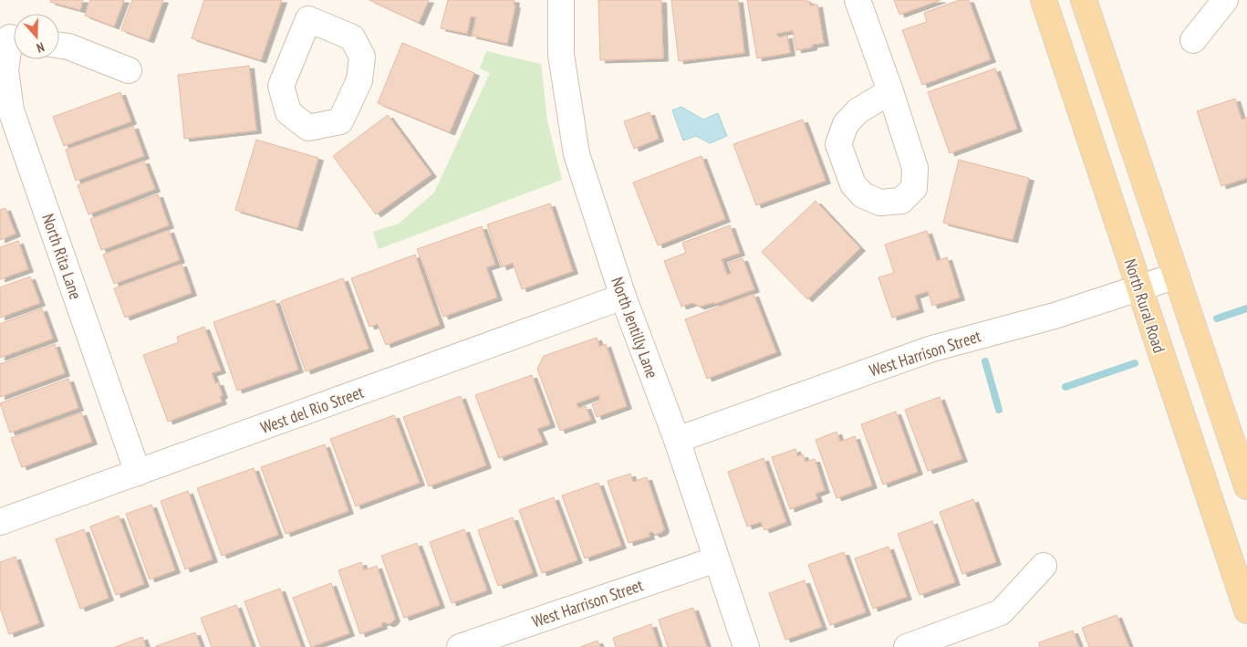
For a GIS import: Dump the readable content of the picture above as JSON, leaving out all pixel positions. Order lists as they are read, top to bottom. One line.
{"streets":{"main road":["North Rural Road"],"street":["North Rita Lane","North Jentilly Lane","West Harrison Street","West del Rio Street"]},"crossings":[["North Rita Lane","West del Rio Street"],["North Rural Road","West Harrison Street"],["North Jentilly Lane","West Harrison Street"],["North Jentilly Lane","West del Rio Street"]],"north":"bottom"}
